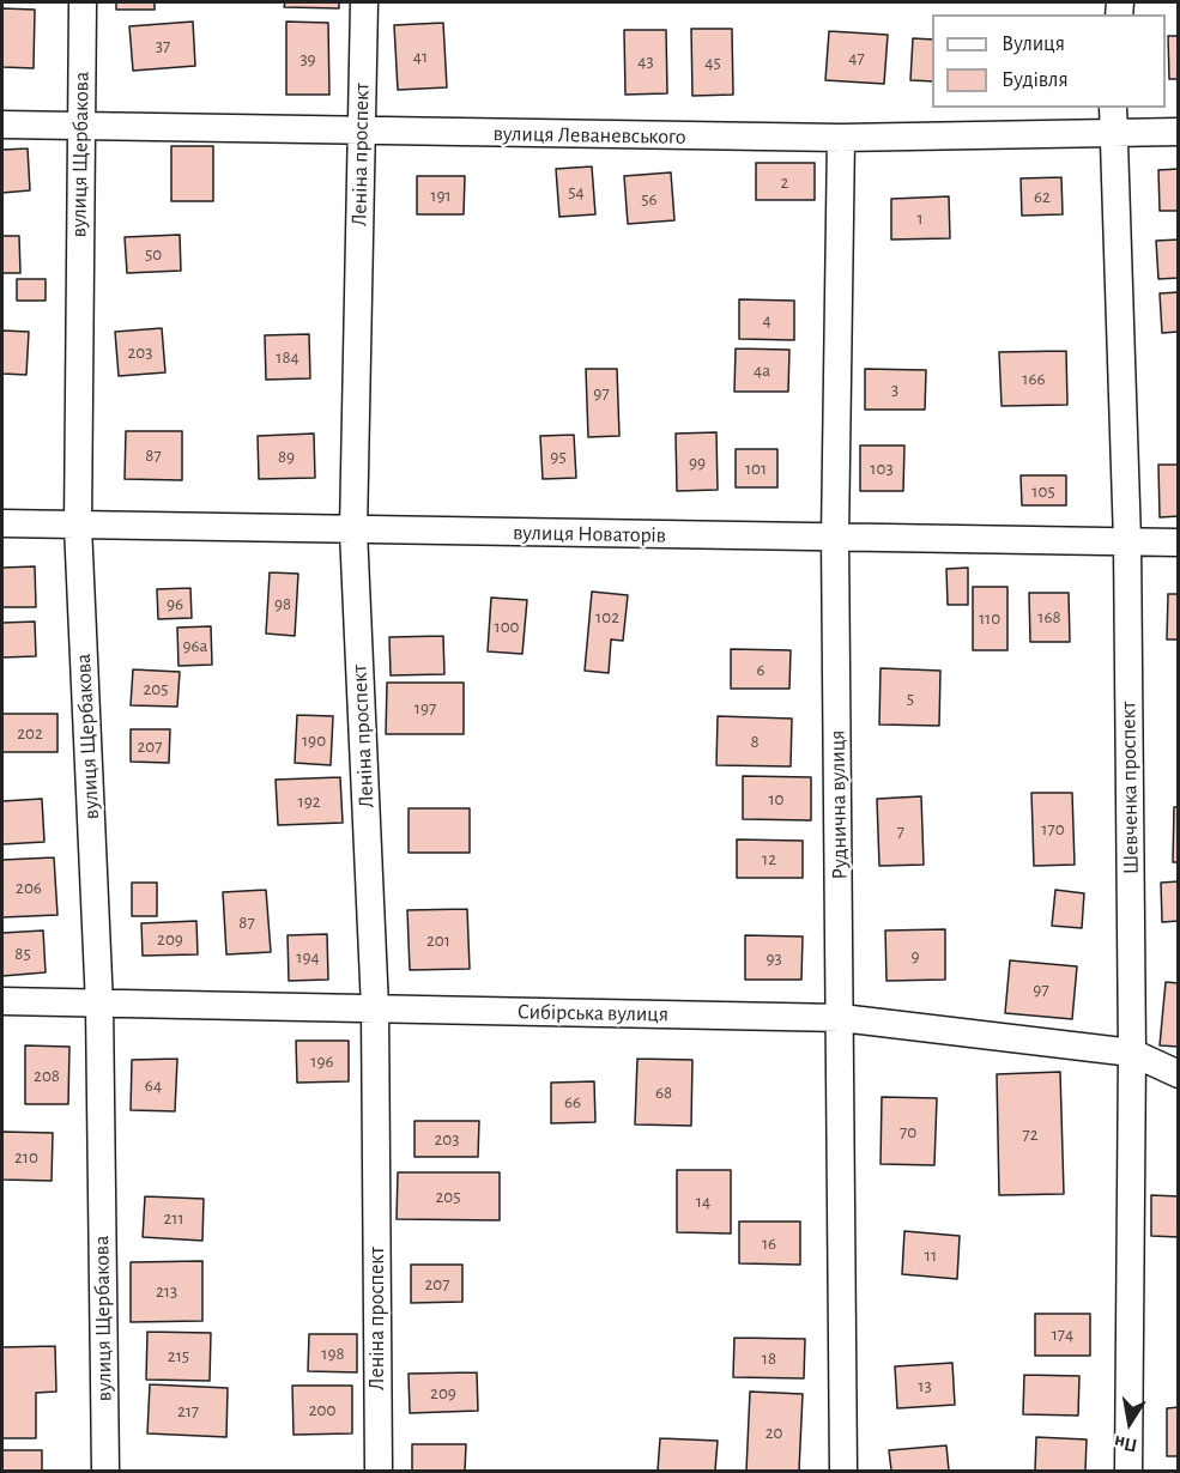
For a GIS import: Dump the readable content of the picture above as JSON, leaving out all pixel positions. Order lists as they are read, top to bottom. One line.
{"streets":{"street":["вулиця Леваневського","вулиця Щербакова","Леніна проспект","вулиця Новаторів","Шевченка проспект","Руднична вулиця","Сибірська вулиця"]},"crossings":[["вулиця Леваневського","вулиця Щербакова"],["вулиця Леваневського","Леніна проспект"],["вулиця Леваневського","Шевченка проспект"],["вулиця Леваневського","Руднична вулиця"],["вулиця Щербакова","вулиця Новаторів"],["вулиця Щербакова","Сибірська вулиця"],["Леніна проспект","вулиця Новаторів"],["Леніна проспект","Сибірська вулиця"],["вулиця Новаторів","Шевченка проспект"],["вулиця Новаторів","Руднична вулиця"],["Шевченка проспект","Сибірська вулиця"],["Руднична вулиця","Сибірська вулиця"]],"house_numbers":["37","41","47","39","43","45","2","54","191","62","56","1","50","4","203","184","4а","166","3","97","87","89","95","99","101","103","105","96","98","102","168","110","100","96а","6","205","5","197","202","190","8","207","10","192","170","7","12","206","87","209","201","85","9","194","93","97","196","208","64","68","66","70","72","203","210","205","14","211","16","11","207","213","174","198","215","18","13","209","200","217","20"],"legend":["Вулиця","Будівля"],"north":"bottom"}
